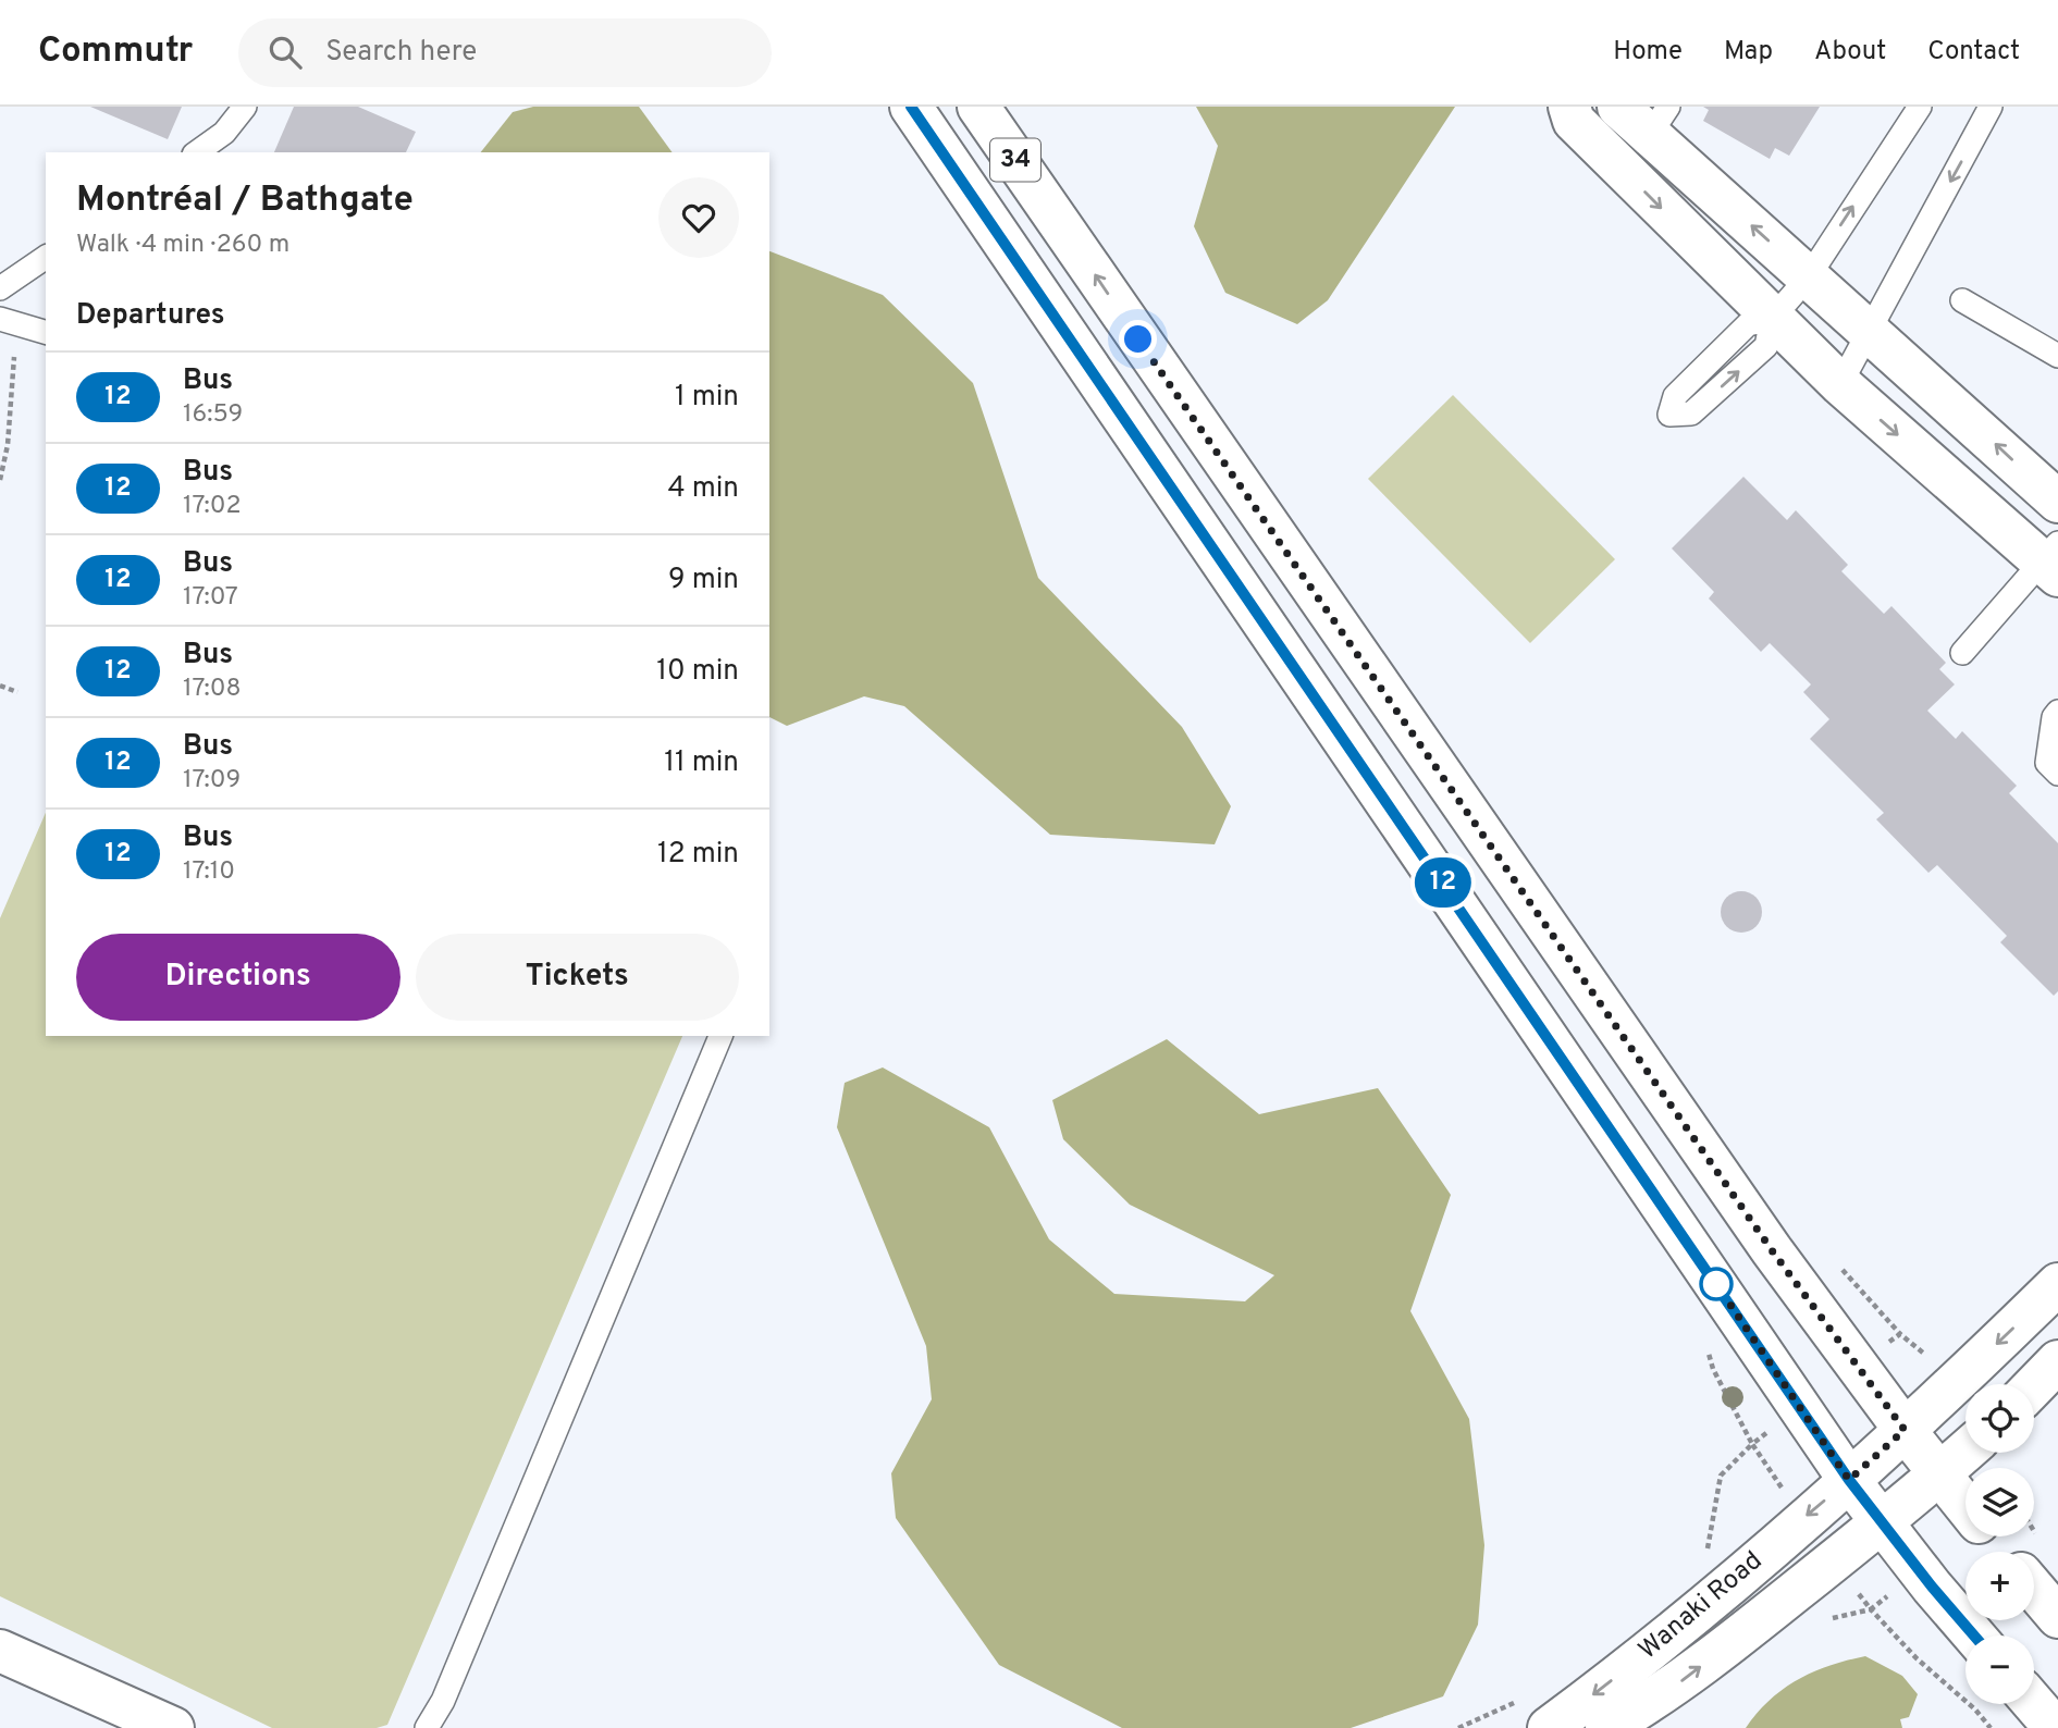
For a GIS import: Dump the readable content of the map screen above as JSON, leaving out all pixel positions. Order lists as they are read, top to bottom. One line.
{"streets":{"main road":["34","Wanaki Road"]},"crossings":[["34","Wanaki Road"]],"lines":["bus line 12"],"page":{"header":"Commutr","search":"Search here","nav":["Home","Map","About","Contact"],"on_map":"12","heading":[["Montréal / Bathgate","Walk · 4 min · 260 m"],"Departures"],"list":[{"mark":"12","name":"Bus","note":"16:59","value":"1 min"},{"mark":"12","name":"Bus","note":"17:02","value":"4 min"},{"mark":"12","name":"Bus","note":"17:07","value":"9 min"},{"mark":"12","name":"Bus","note":"17:08","value":"10 min"},{"mark":"12","name":"Bus","note":"17:09","value":"11 min"},{"mark":"12","name":"Bus","note":"17:10","value":"12 min"}],"buttons":["Directions","Tickets"],"map_buttons":["+","−"]}}
